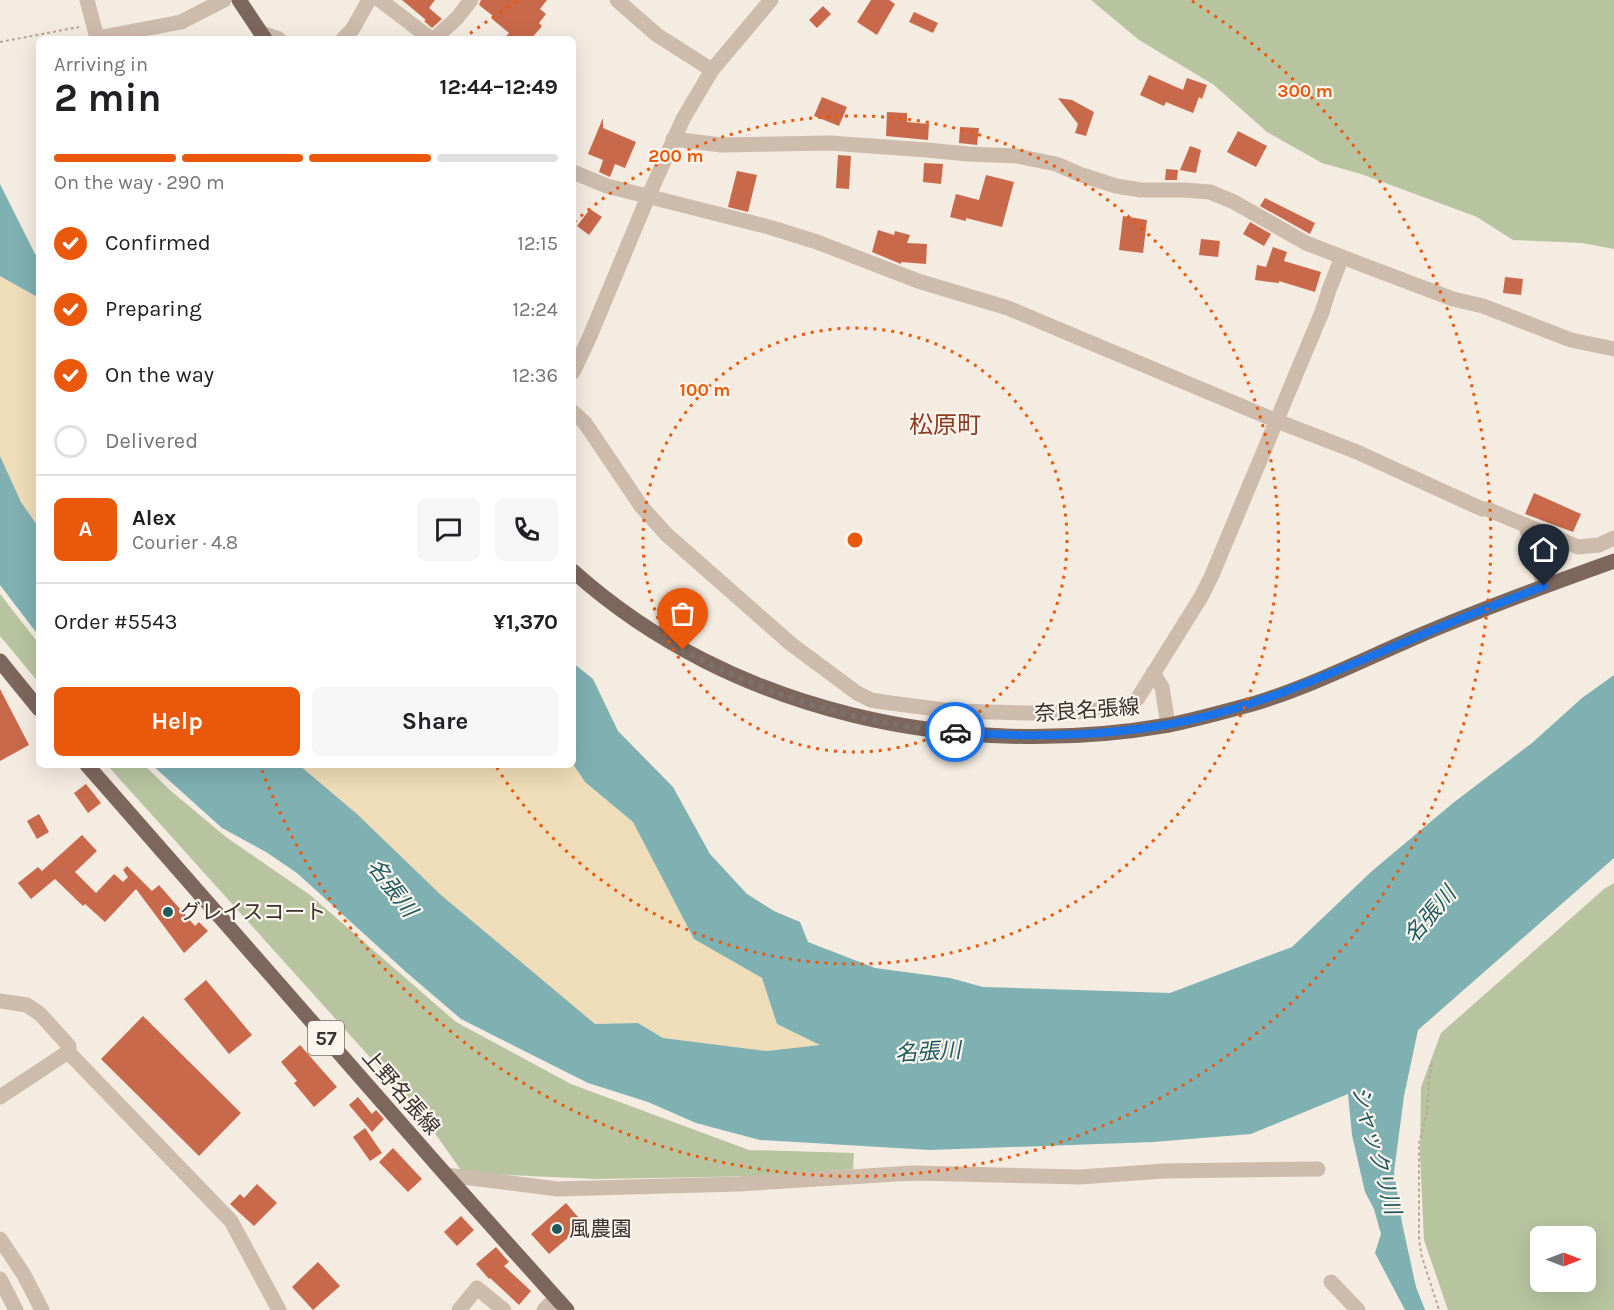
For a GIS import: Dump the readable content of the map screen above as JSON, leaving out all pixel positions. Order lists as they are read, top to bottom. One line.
{"streets":{"main road":["奈良名張線","57","上野名張線"]},"districts":["松原町"],"water":["名張川","シャックリ川"],"places":["グレイスコート","風農園"],"north":"right","page":{"heading":["2 min","Arriving in","12:44–12:49"],"panel":["Alex","Courier · 4.8","Order #5543","¥1,370"],"bar":"On the way · 290 m","list":[["Confirmed","12:15"],["Preparing","12:24"],["On the way","12:36"],"Delivered"],"round":"A","buttons":["Help","Share"]},"rings":["300 m","200 m","100 m"]}
